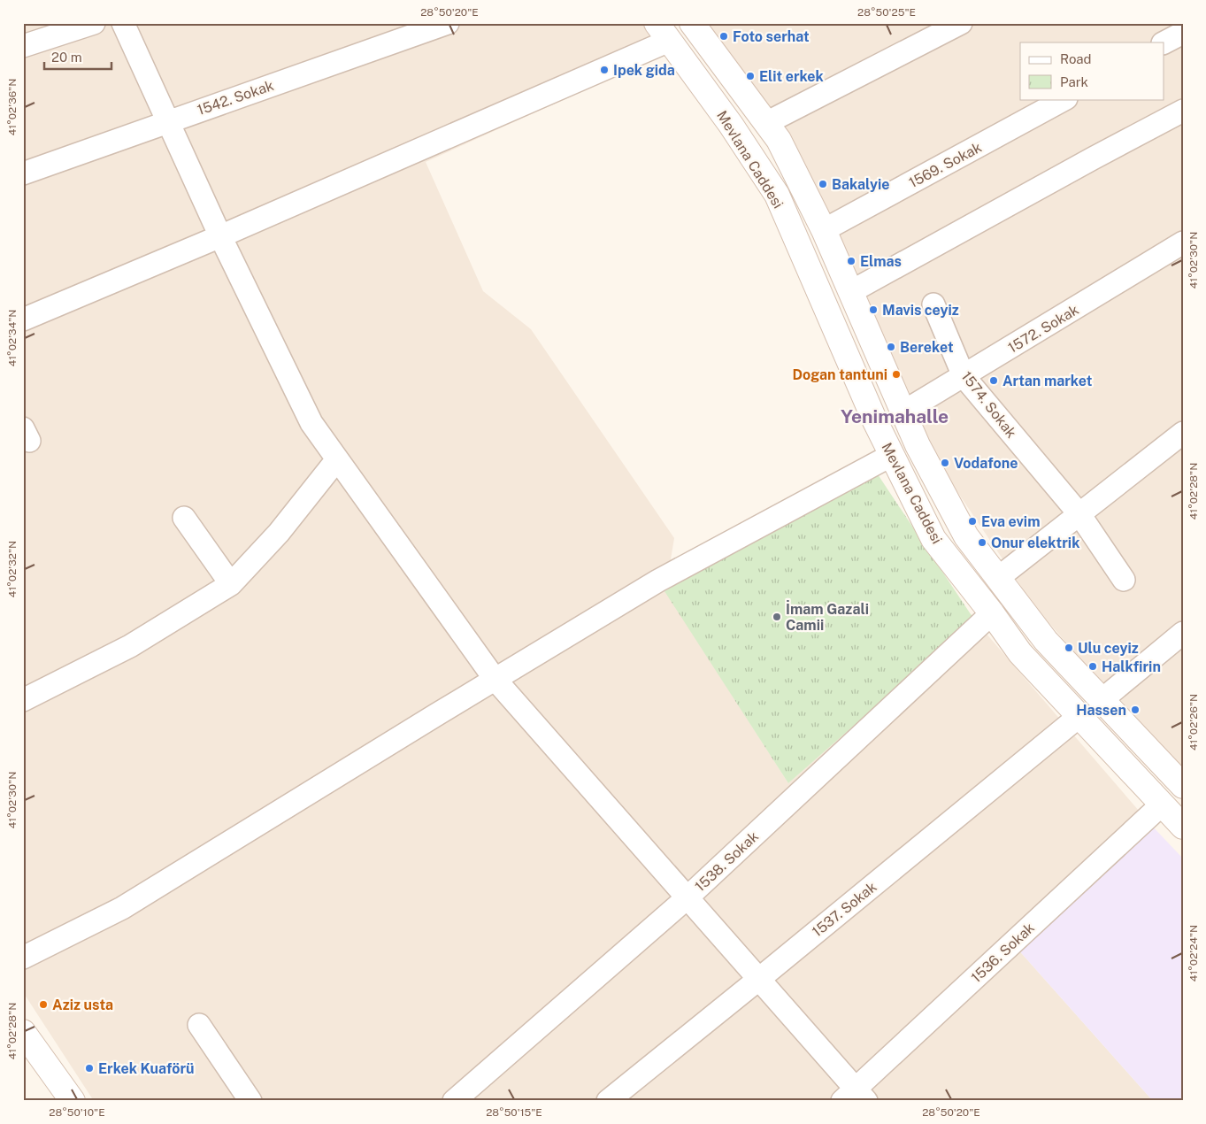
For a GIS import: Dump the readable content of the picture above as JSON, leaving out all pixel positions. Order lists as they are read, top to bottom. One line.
{"streets":{"main road":["Mevlana Caddesi"],"street":["1542. Sokak","1569. Sokak","1572. Sokak","1574. Sokak","1538. Sokak","1537. Sokak","1536. Sokak"]},"crossings":[["Mevlana Caddesi","1569. Sokak"],["Mevlana Caddesi","1572. Sokak"],["Mevlana Caddesi","1538. Sokak"],["Mevlana Caddesi","1537. Sokak"],["Mevlana Caddesi","1536. Sokak"],["1572. Sokak","1574. Sokak"]],"districts":["Yenimahalle"],"places":["Foto serhat","Ipek gida","Elit erkek","Bakalyie","Elmas","Mavis ceyiz","Bereket","Dogan tantuni","Artan market","Vodafone","Eva evim","Onur elektrik","İmam Gazali Camii","Ulu ceyiz","Halkfirin","Hassen","Aziz usta","Erkek Kuaförü"],"legend":["Road","Park"],"scale_bar":"20 m","coordinates":["28°50'20\"E","28°50'25\"E","41°02'36\"N","41°02'30\"N","41°02'34\"N","41°02'28\"N","41°02'32\"N","41°02'26\"N","41°02'24\"N","28°50'10\"E","28°50'15\"E"]}
